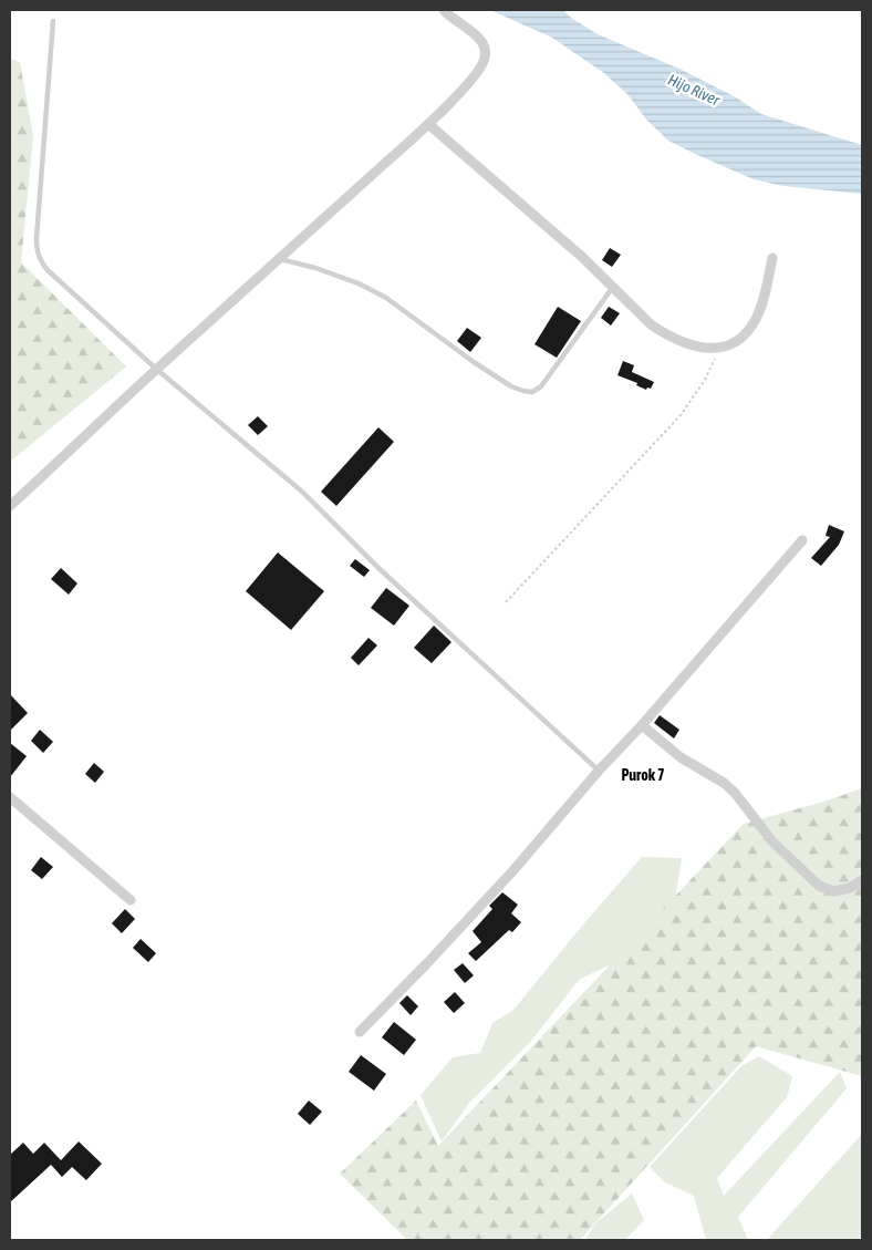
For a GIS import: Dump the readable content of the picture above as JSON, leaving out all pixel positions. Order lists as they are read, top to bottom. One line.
{"districts":["Purok 7"],"water":["Hijo River"]}
